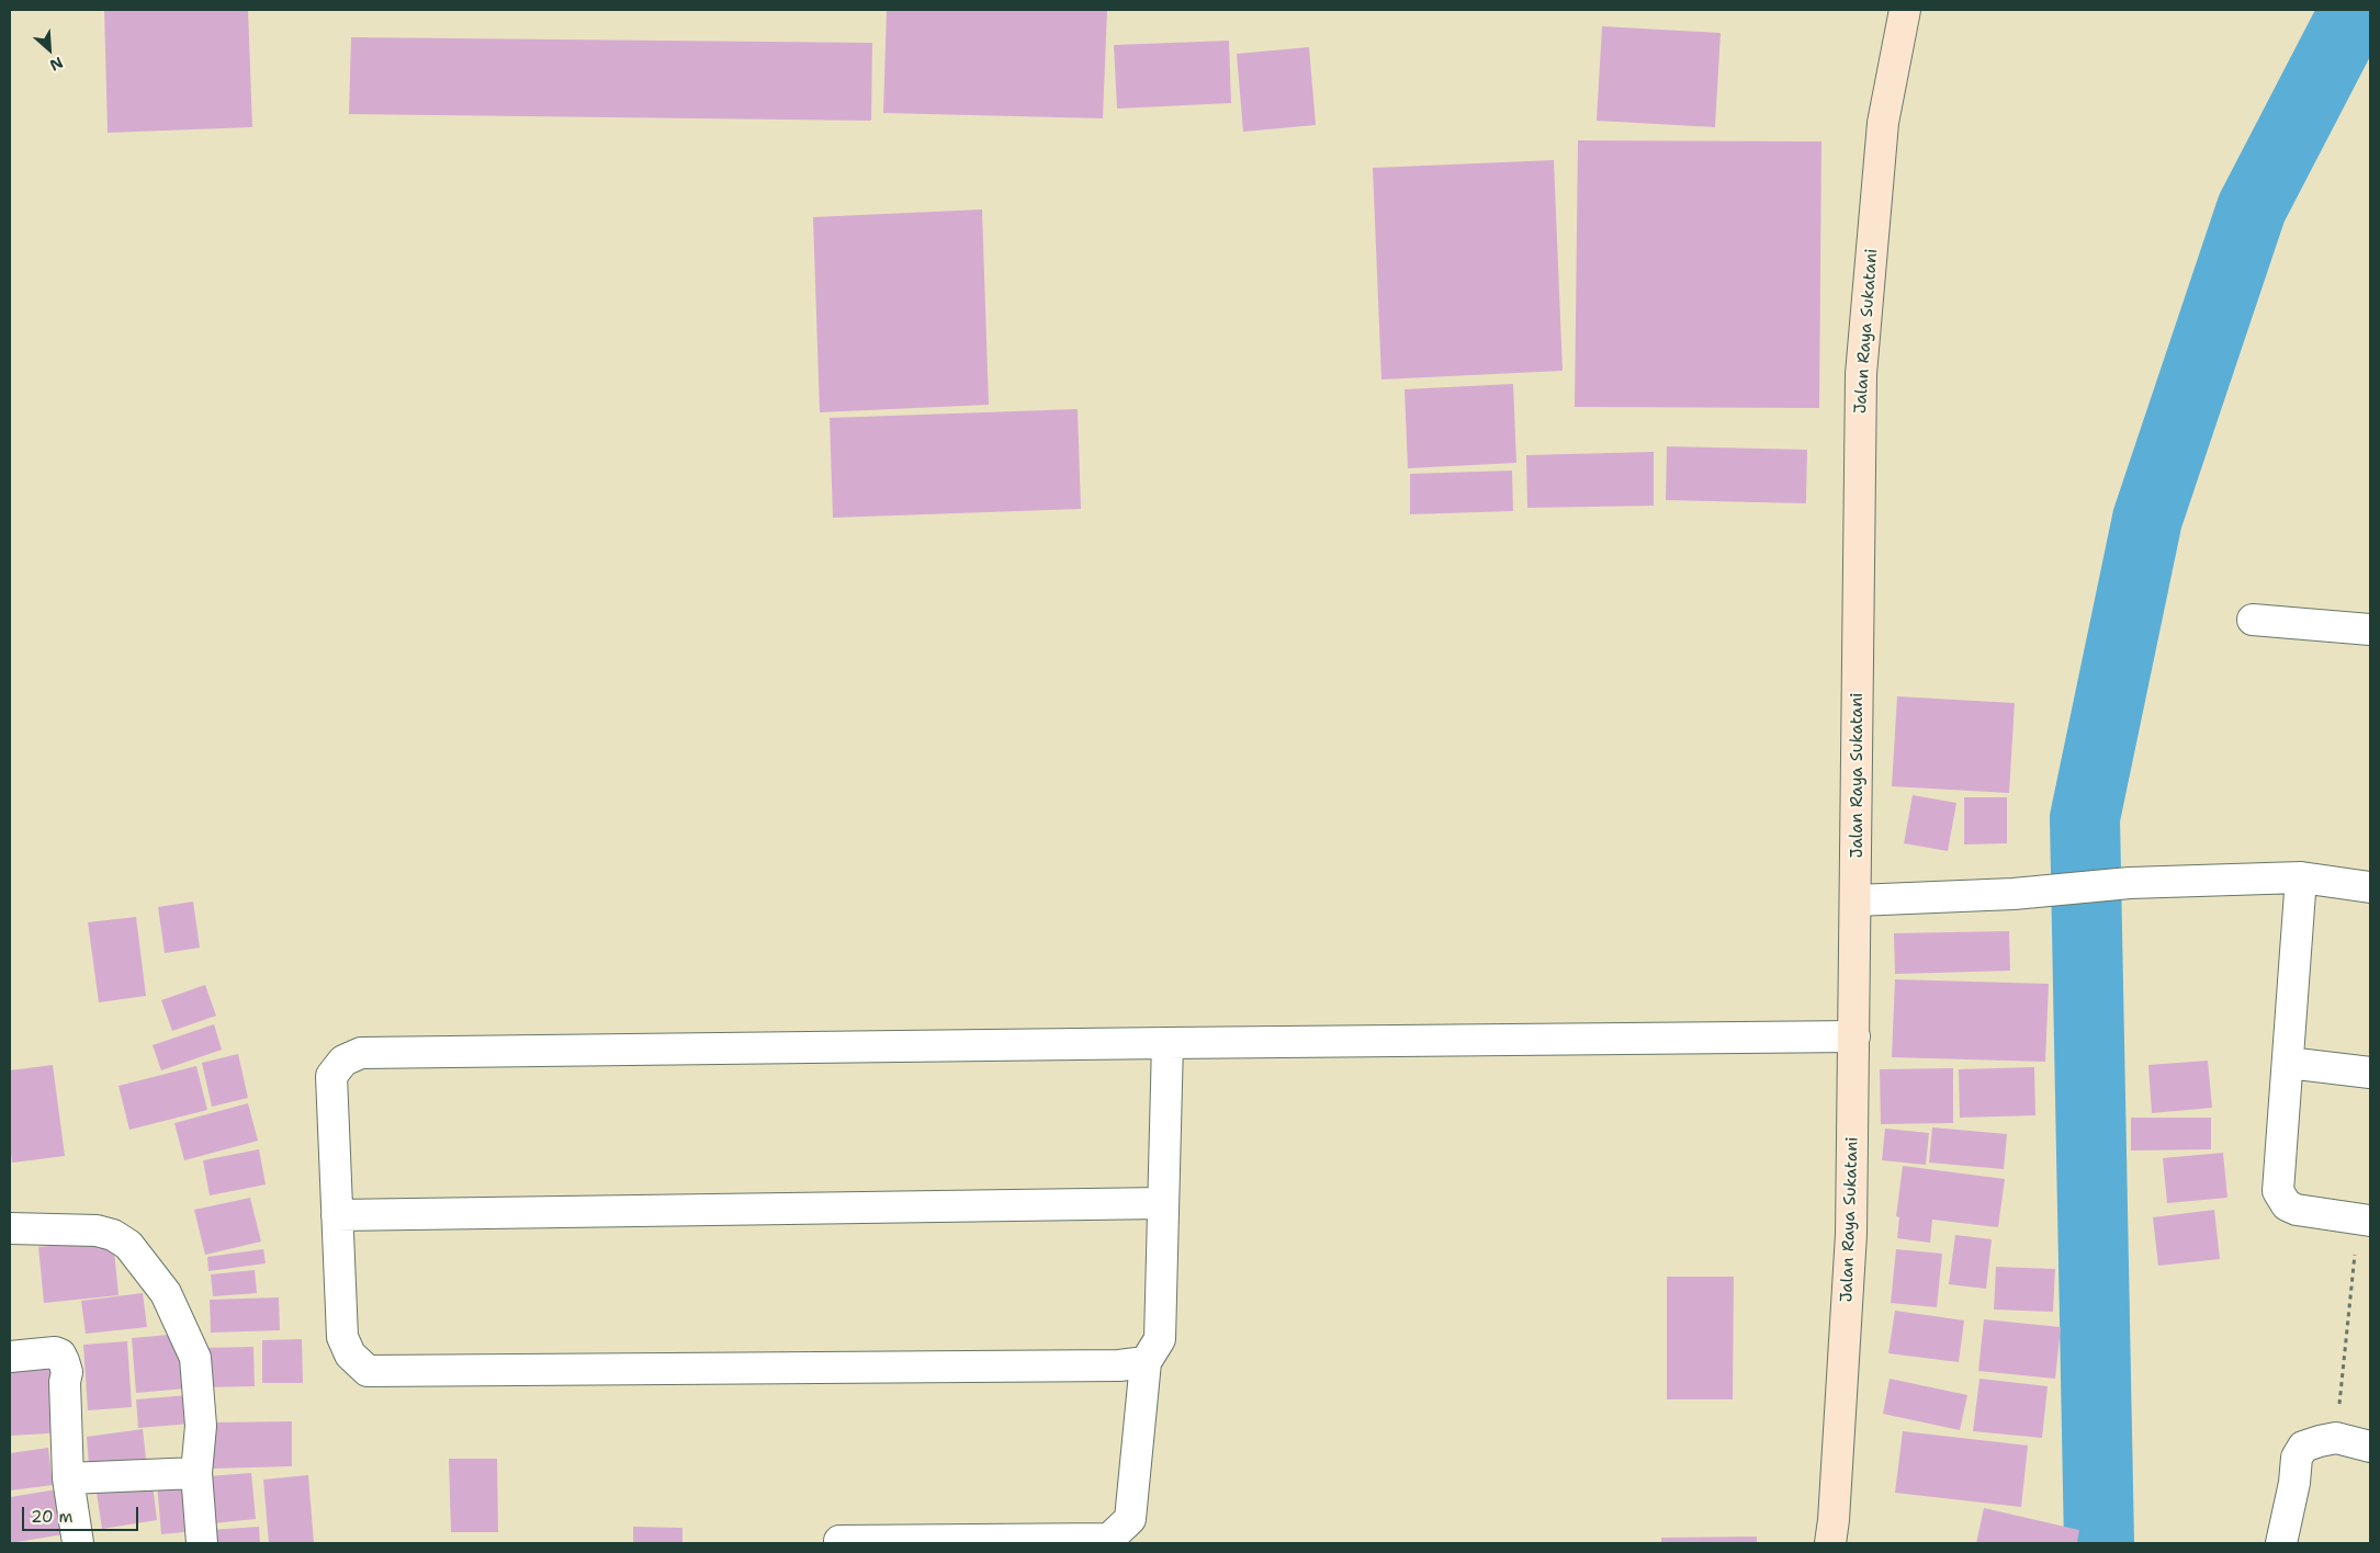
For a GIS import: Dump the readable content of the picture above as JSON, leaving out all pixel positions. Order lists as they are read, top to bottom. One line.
{"streets":{"main road":["Jalan Raya Sukatani"]},"scale_bar":"20 m","north":"bottom right"}
